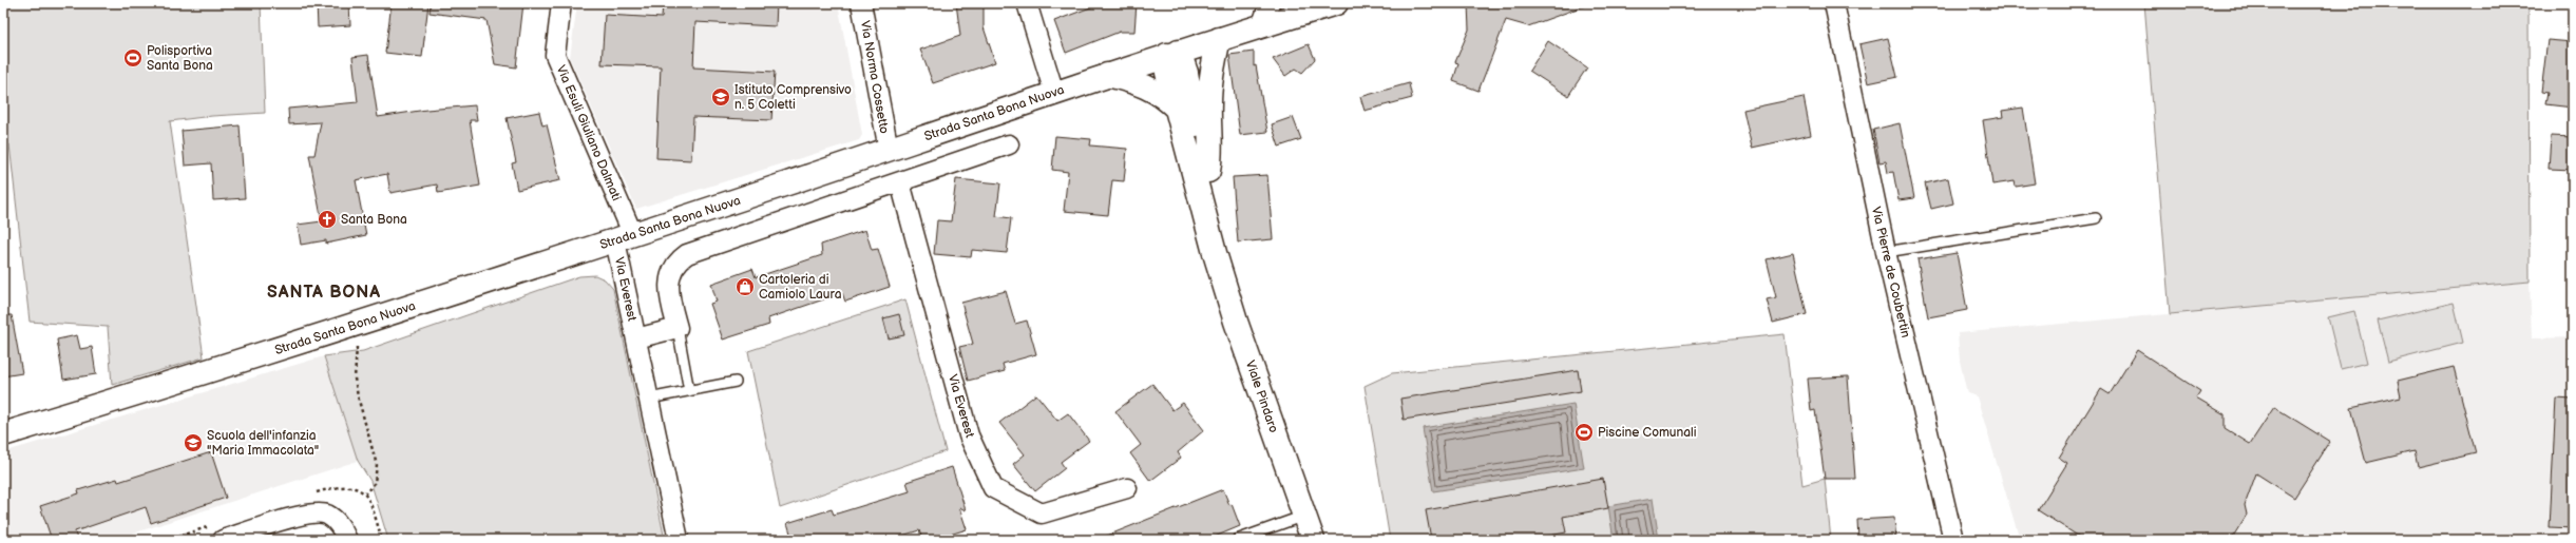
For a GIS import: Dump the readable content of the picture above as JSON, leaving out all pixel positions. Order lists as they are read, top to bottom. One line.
{"streets":{"street":["Via Norma Cossetto","Strada Santa Bona Nuova","Via Esuli Giuliano Dalmati","Via Pierre de Coubertin","Via Everest","Viale Pindaro"]},"crossings":[["Via Norma Cossetto","Strada Santa Bona Nuova"],["Strada Santa Bona Nuova","Via Esuli Giuliano Dalmati"],["Strada Santa Bona Nuova","Via Everest"],["Strada Santa Bona Nuova","Viale Pindaro"],["Via Esuli Giuliano Dalmati","Via Everest"]],"districts":["SANTA BONA"],"places":{"sports":["Polisportiva Santa Bona","Piscine Comunali"],"school or university":["Istituto Comprensivo n. 5 Coletti","Scuola dell'infanzia \"Maria Immacolata\""],"church":["Santa Bona"],"shop":["Cartoleria di Camiolo Laura"]}}
